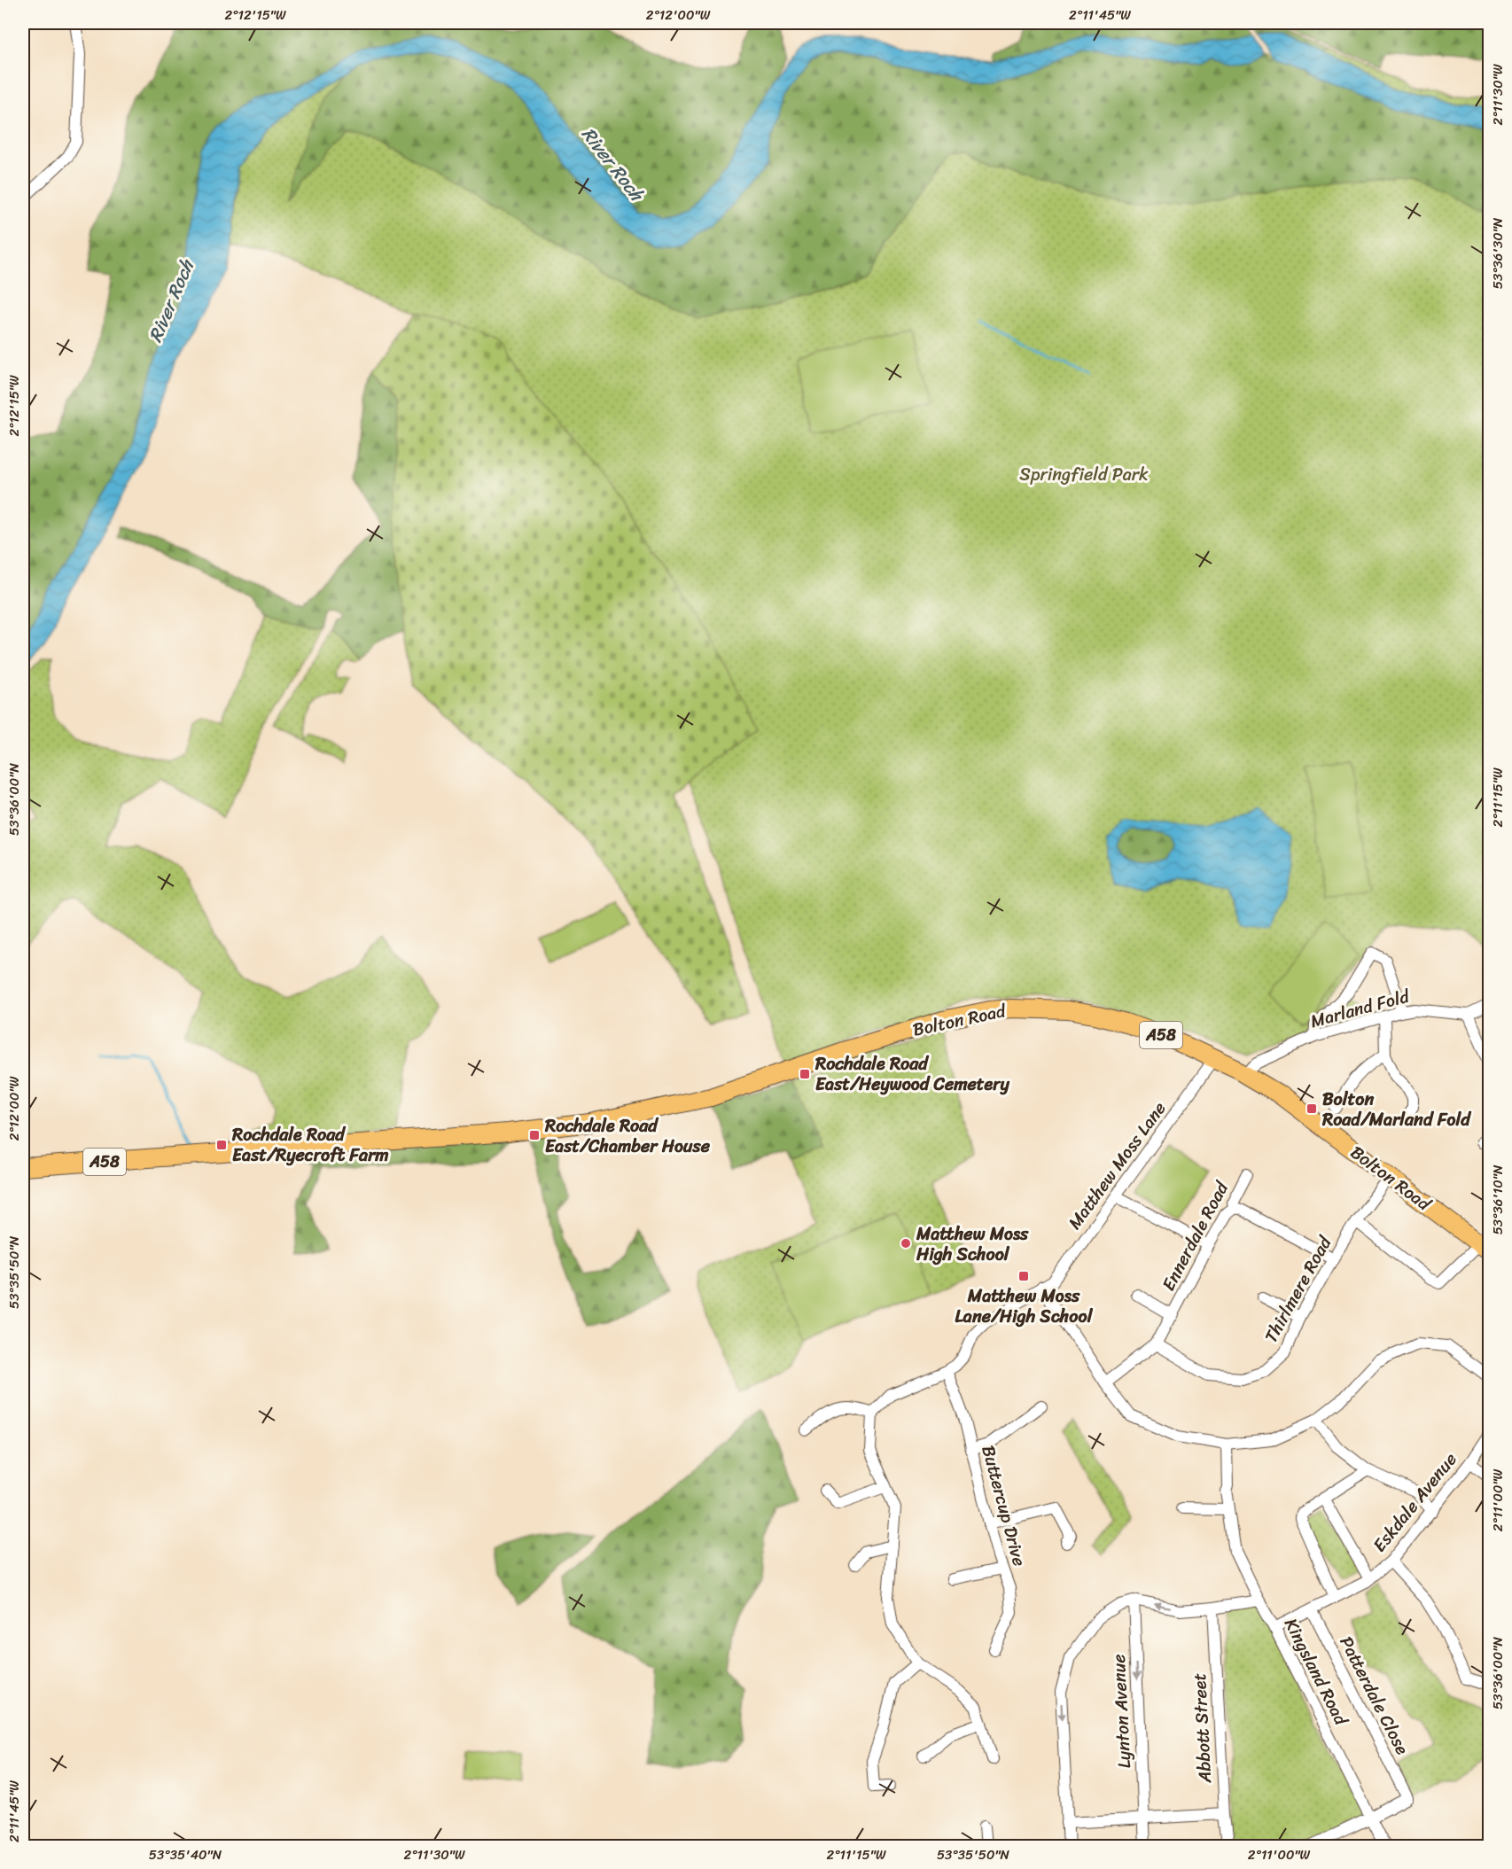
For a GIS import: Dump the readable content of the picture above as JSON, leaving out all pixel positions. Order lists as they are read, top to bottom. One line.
{"streets":{"highway":["Bolton Road","A58"],"street":["Marland Fold","Matthew Moss Lane","Ennerdale Road","Thirlmere Road","Eskdale Avenue","Buttercup Drive","Kingsland Road","Patterdale Close","Lynton Avenue","Abbott Street"]},"crossings":[["Marland Fold","Bolton Road"],["Bolton Road","Matthew Moss Lane"],["Bolton Road","Thirlmere Road"],["Matthew Moss Lane","Buttercup Drive"],["Ennerdale Road","Thirlmere Road"],["Eskdale Avenue","Kingsland Road"],["Eskdale Avenue","Patterdale Close"],["Kingsland Road","Patterdale Close"]],"one_way":["Lynton Avenue"],"water":["River Roch"],"parks":["Springfield Park"],"places":{"transit":["Rochdale Road East/Heywood Cemetery","Bolton Road/Marland Fold","Rochdale Road East/Chamber House","Rochdale Road East/Ryecroft Farm","Matthew Moss Lane/High School"],"other":["Matthew Moss High School"]},"coordinates":["2°12'15\"W","2°12'00\"W","2°11'45\"W","2°11'30\"W","53°36'30\"N","2°11'15\"W","53°36'00\"N","53°36'10\"N","53°35'50\"N","2°11'00\"W","53°35'40\"N"]}
